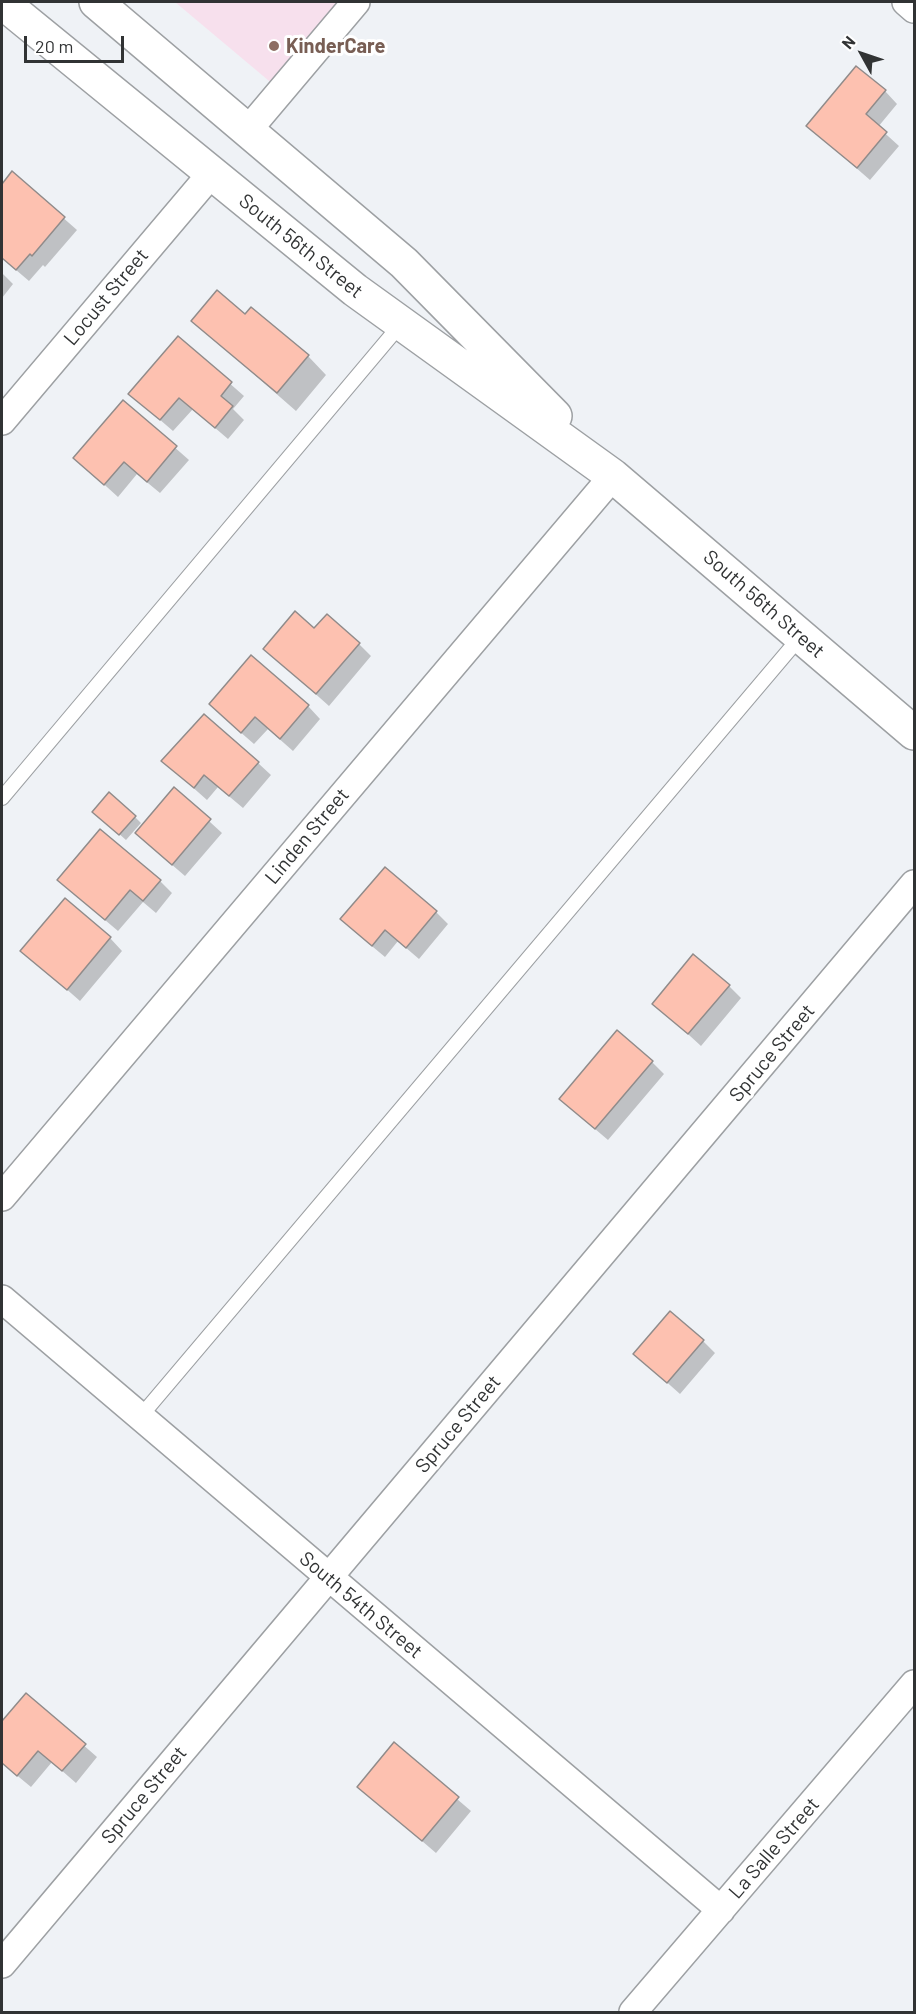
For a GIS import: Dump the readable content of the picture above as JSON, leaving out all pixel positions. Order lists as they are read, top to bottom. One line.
{"streets":{"main road":["South 56th Street"],"street":["Locust Street","Linden Street","Spruce Street","South 54th Street","La Salle Street"]},"crossings":[["South 56th Street","Locust Street"],["South 56th Street","Linden Street"],["Spruce Street","South 54th Street"],["South 54th Street","La Salle Street"]],"places":["KinderCare"],"scale_bar":"20 m","north":"top left"}
